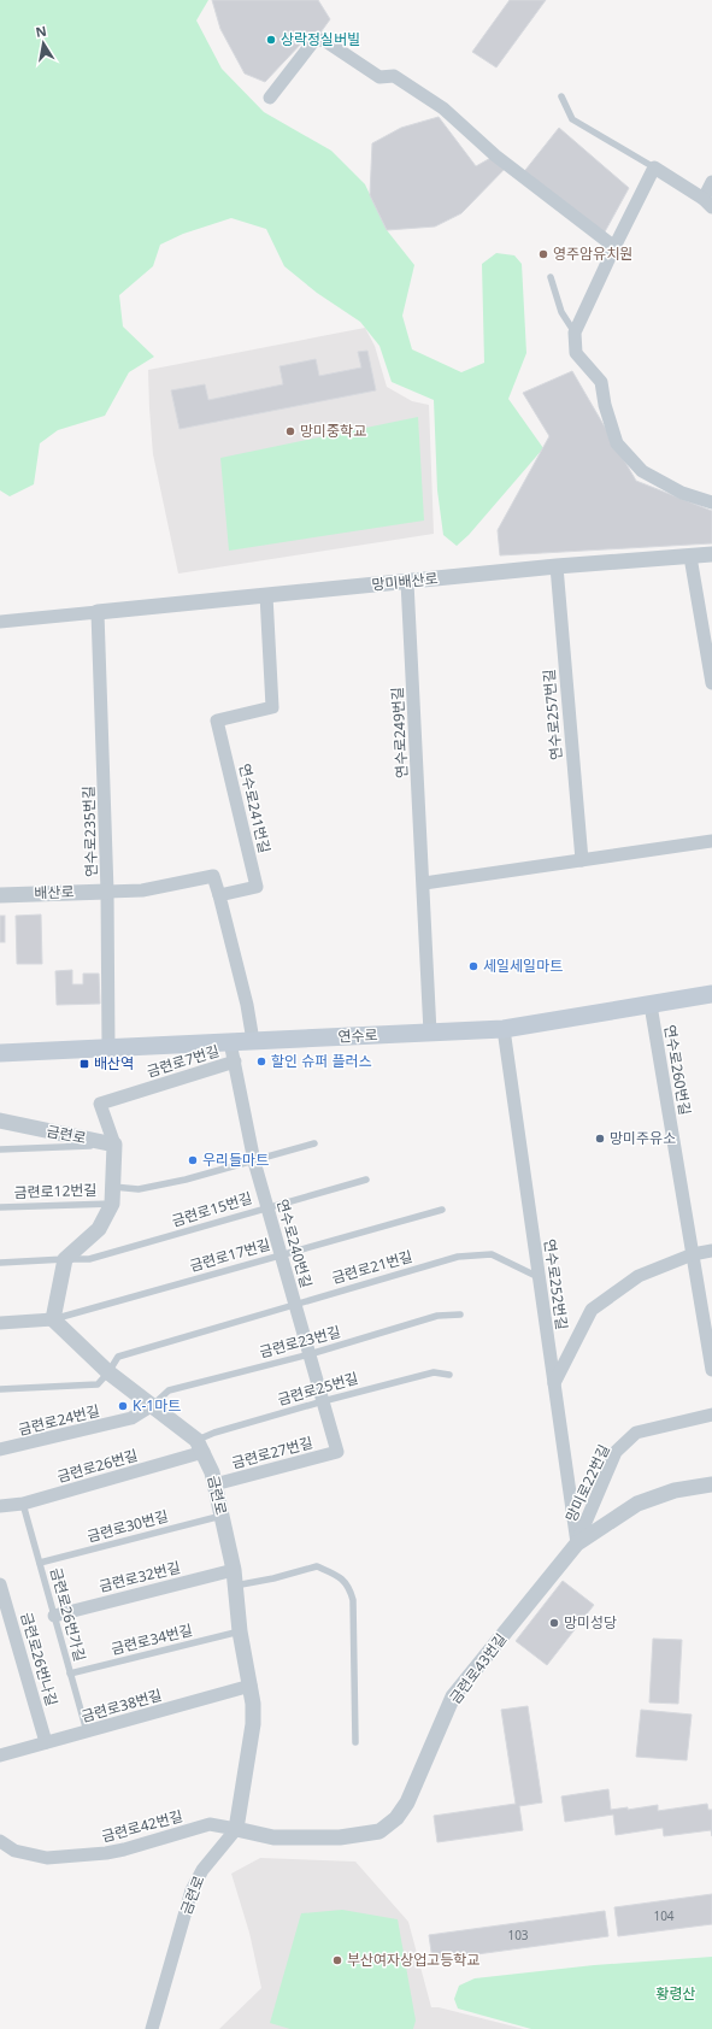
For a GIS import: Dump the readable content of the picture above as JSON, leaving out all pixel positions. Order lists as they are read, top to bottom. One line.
{"streets":{"main road":["연수로"],"street":["망미배산로","연수로257번길","연수로249번길","연수로241번길","연수로235번길","배산로","금련로7번길","연수로260번길","금련로","연수로240번길","연수로252번길","금련로24번길","금련로27번길","금련로26번길","망미로22번길","금련로32번길","금련로26번나길","금련로43번길","금련로38번길","금련로42번길"],"lane":["금련로12번길","금련로15번길","금련로17번길","금련로21번길","금련로23번길","금련로25번길","금련로30번길","금련로26번가길","금련로34번길"]},"crossings":[["망미배산로","연수로257번길"],["망미배산로","연수로249번길"],["망미배산로","연수로241번길"],["망미배산로","연수로235번길"],["연수로249번길","연수로"],["연수로235번길","배산로"],["연수로235번길","연수로"],["연수로","연수로260번길"],["연수로","연수로240번길"],["연수로","연수로252번길"],["금련로7번길","금련로"],["금련로7번길","연수로240번길"],["금련로","금련로25번길"],["금련로","금련로27번길"],["금련로","금련로26번길"],["금련로","금련로30번길"],["금련로","금련로32번길"],["금련로","금련로34번길"],["금련로","금련로43번길"],["금련로","금련로38번길"],["금련로","금련로42번길"],["금련로15번길","연수로240번길"],["연수로240번길","금련로17번길"],["연수로240번길","금련로21번길"],["연수로240번길","금련로23번길"],["연수로240번길","금련로25번길"],["연수로240번길","금련로27번길"],["금련로21번길","연수로252번길"],["연수로252번길","망미로22번길"],["연수로252번길","금련로43번길"],["금련로23번길","금련로24번길"],["금련로25번길","금련로26번길"],["금련로26번길","금련로26번가길"],["망미로22번길","금련로43번길"],["금련로30번길","금련로26번가길"],["금련로32번길","금련로26번가길"],["금련로26번가길","금련로34번길"],["금련로26번가길","금련로38번길"],["금련로26번나길","금련로38번길"],["금련로43번길","금련로42번길"]],"parks":["황령산"],"places":{"other":["상락정실버빌","영주암유치원","망미중학교","세일세일마트","할인 슈퍼 플러스","망미주유소","우리들마트","K-1마트","망미성당","부산여자상업고등학교"],"transit":["배산역"]},"house_numbers":["104","103"],"north":"top"}
